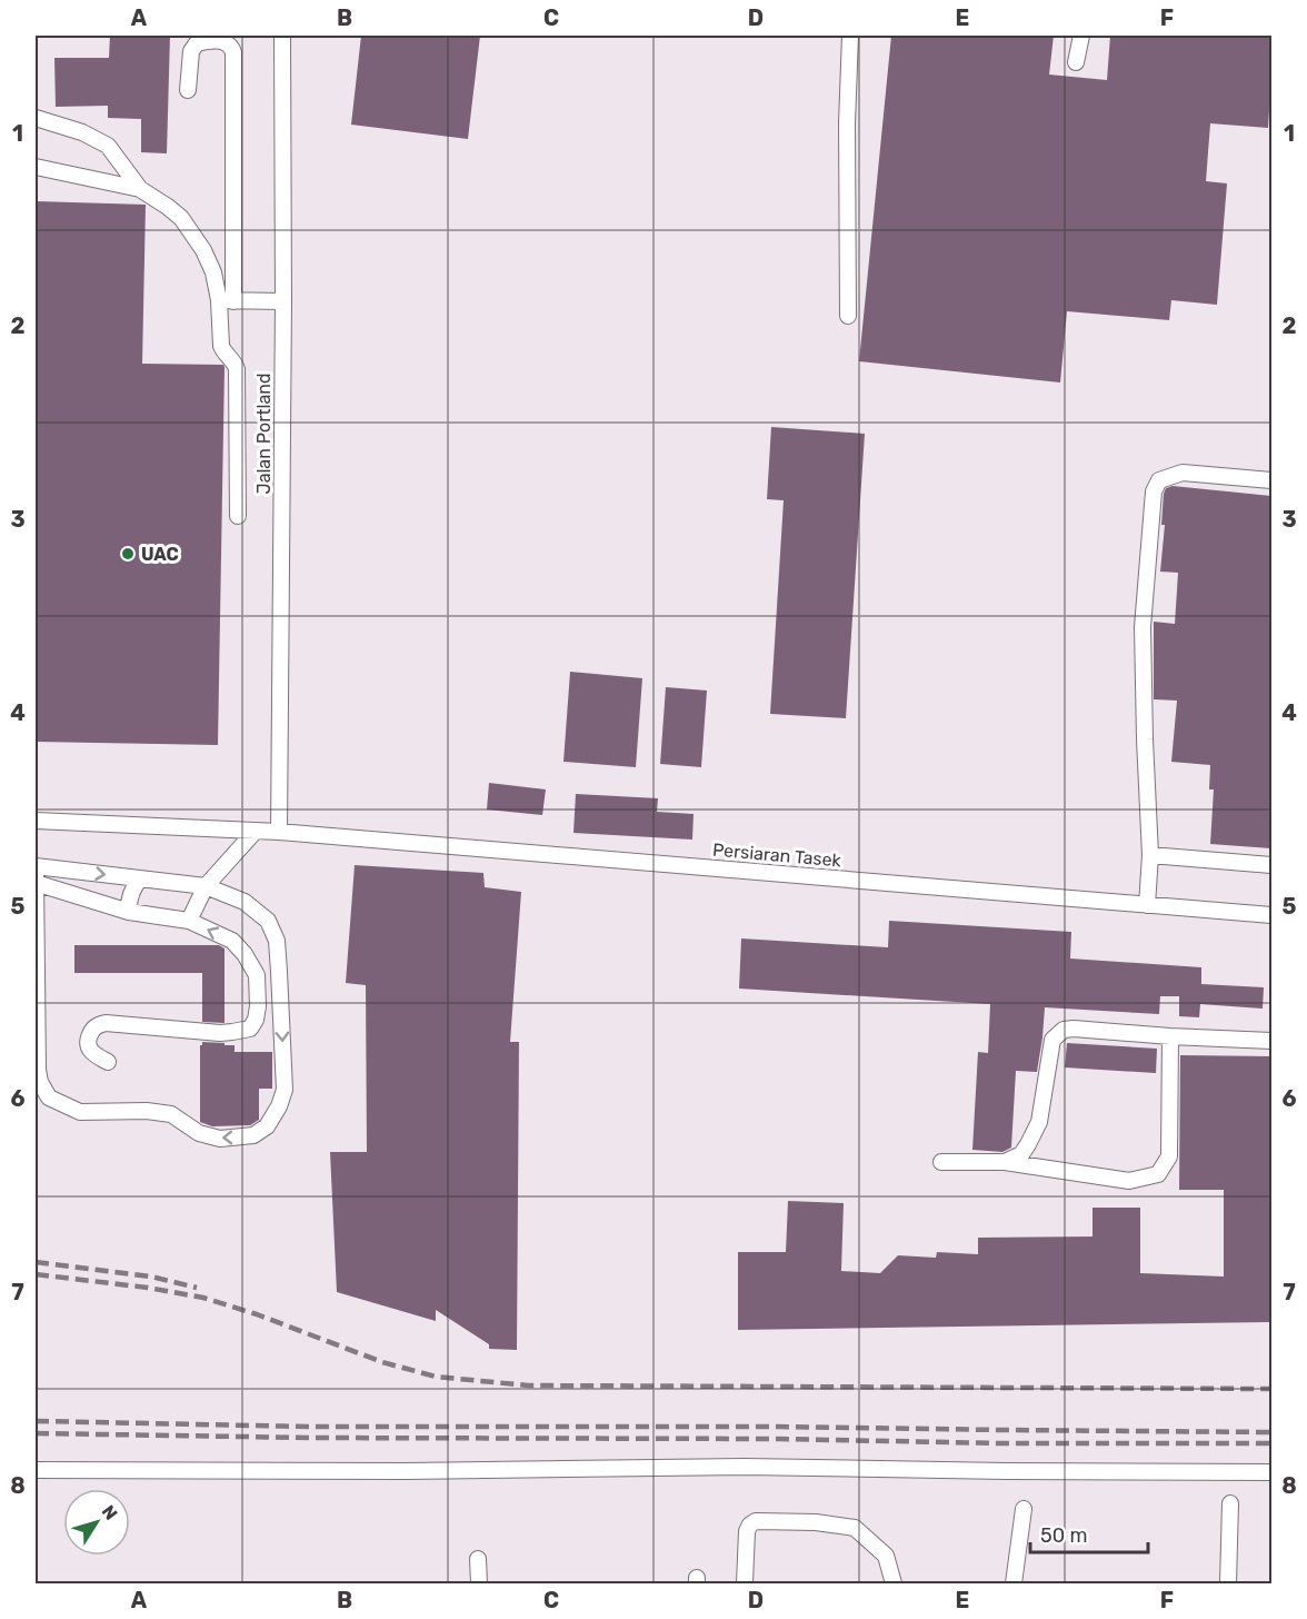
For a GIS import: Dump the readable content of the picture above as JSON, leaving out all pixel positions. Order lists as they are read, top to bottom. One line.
{"streets":{"street":["Jalan Portland","Persiaran Tasek"]},"crossings":[["Jalan Portland","Persiaran Tasek"]],"places":["UAC"],"scale_bar":"50 m","north":"top right","grid":{"columns":["A","B","C","D","E","F"],"rows":["1","2","3","4","5","6","7","8"]}}
